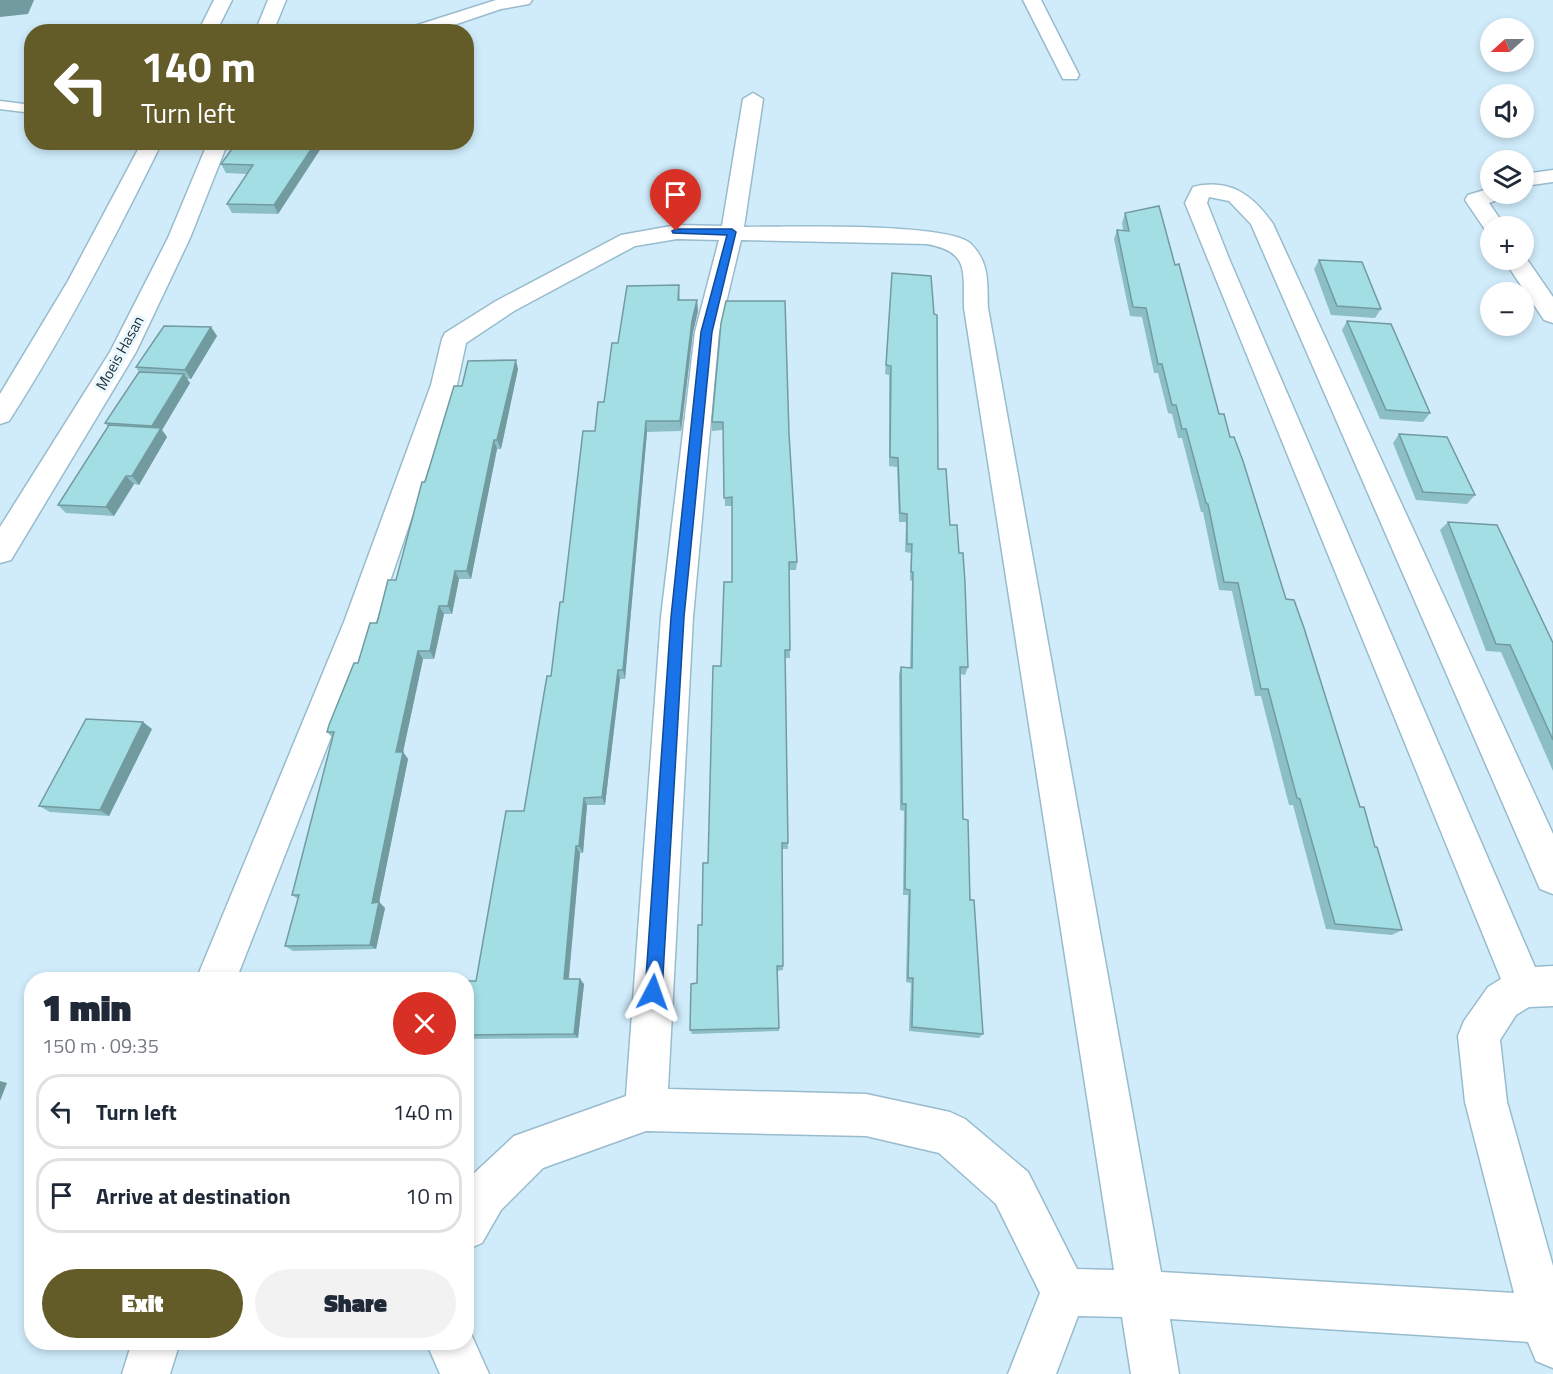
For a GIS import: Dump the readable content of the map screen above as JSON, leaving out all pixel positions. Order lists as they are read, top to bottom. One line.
{"streets":{"street":["Moeis Hasan"]},"north":"left","page":{"map_buttons":["+","−"],"turn":["140 m","Turn left"],"heading":["1 min","150 m · 09:35"],"list":[{"name":"Turn left","value":"140 m"},{"name":"Arrive at destination","value":"10 m"}],"buttons":["Exit","Share"]}}
